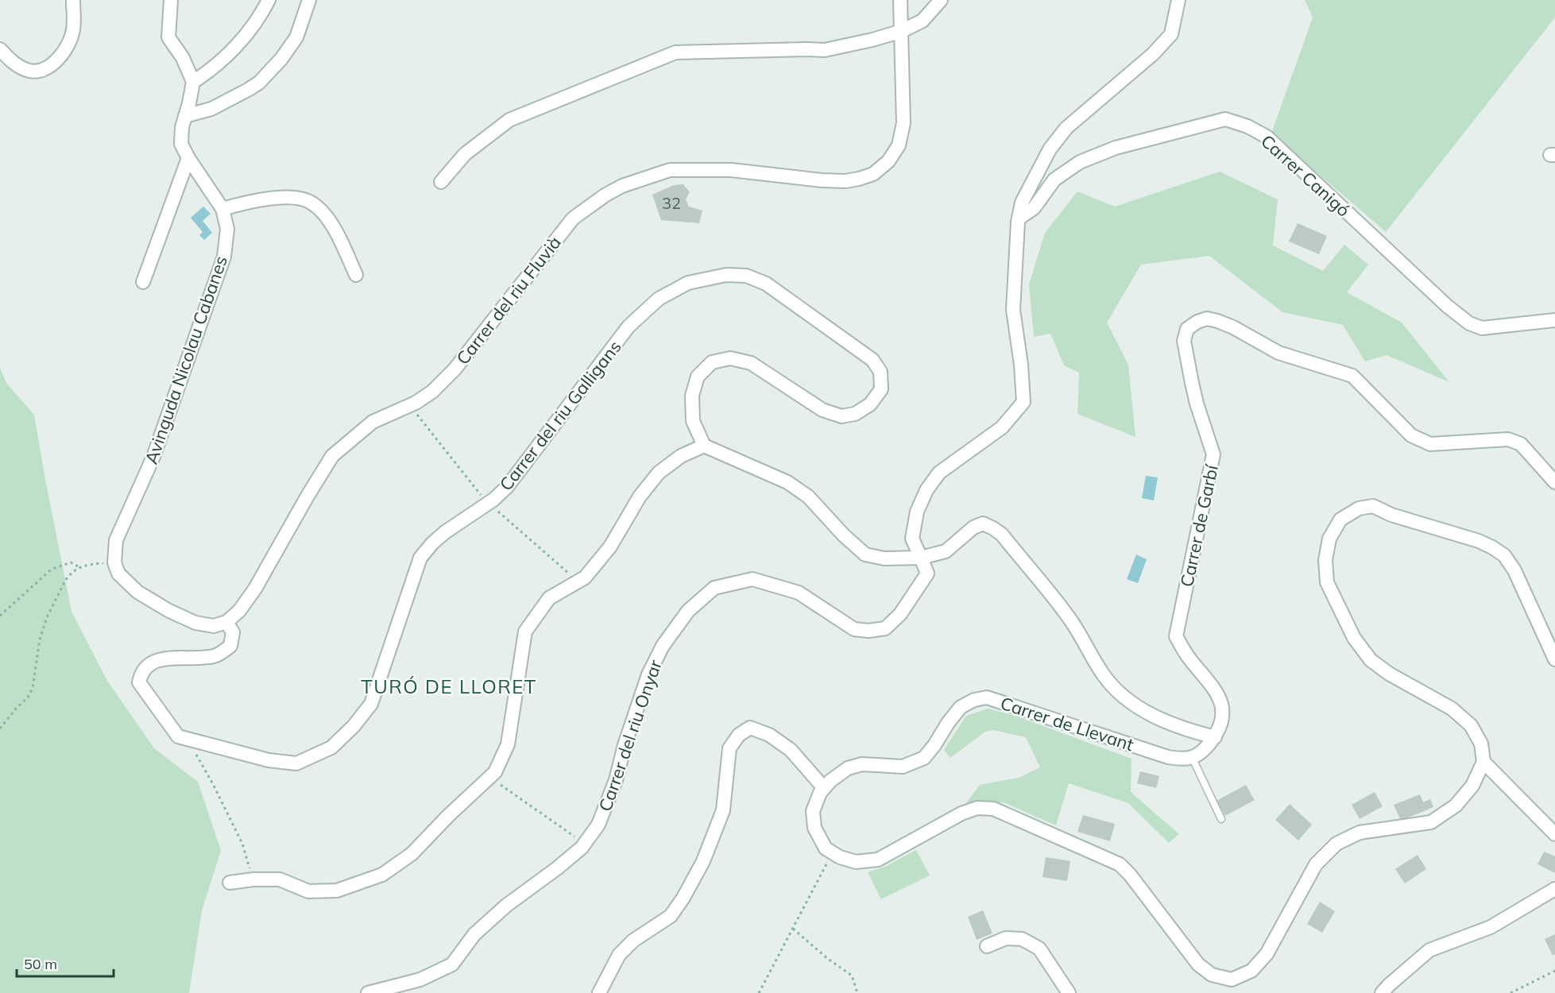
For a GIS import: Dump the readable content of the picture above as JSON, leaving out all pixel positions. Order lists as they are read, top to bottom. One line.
{"streets":{"street":["Carrer Canigó","Carrer del riu Fluvià","Avinguda Nicolau Cabanes","Carrer del riu Galligans","Carrer de Garbí","Carrer de Llevant","Carrer del riu Onyar"]},"crossings":[["Carrer del riu Fluvià","Carrer del riu Galligans"]],"districts":["TURÓ DE LLORET"],"house_numbers":["32"],"scale_bar":"50 m"}
